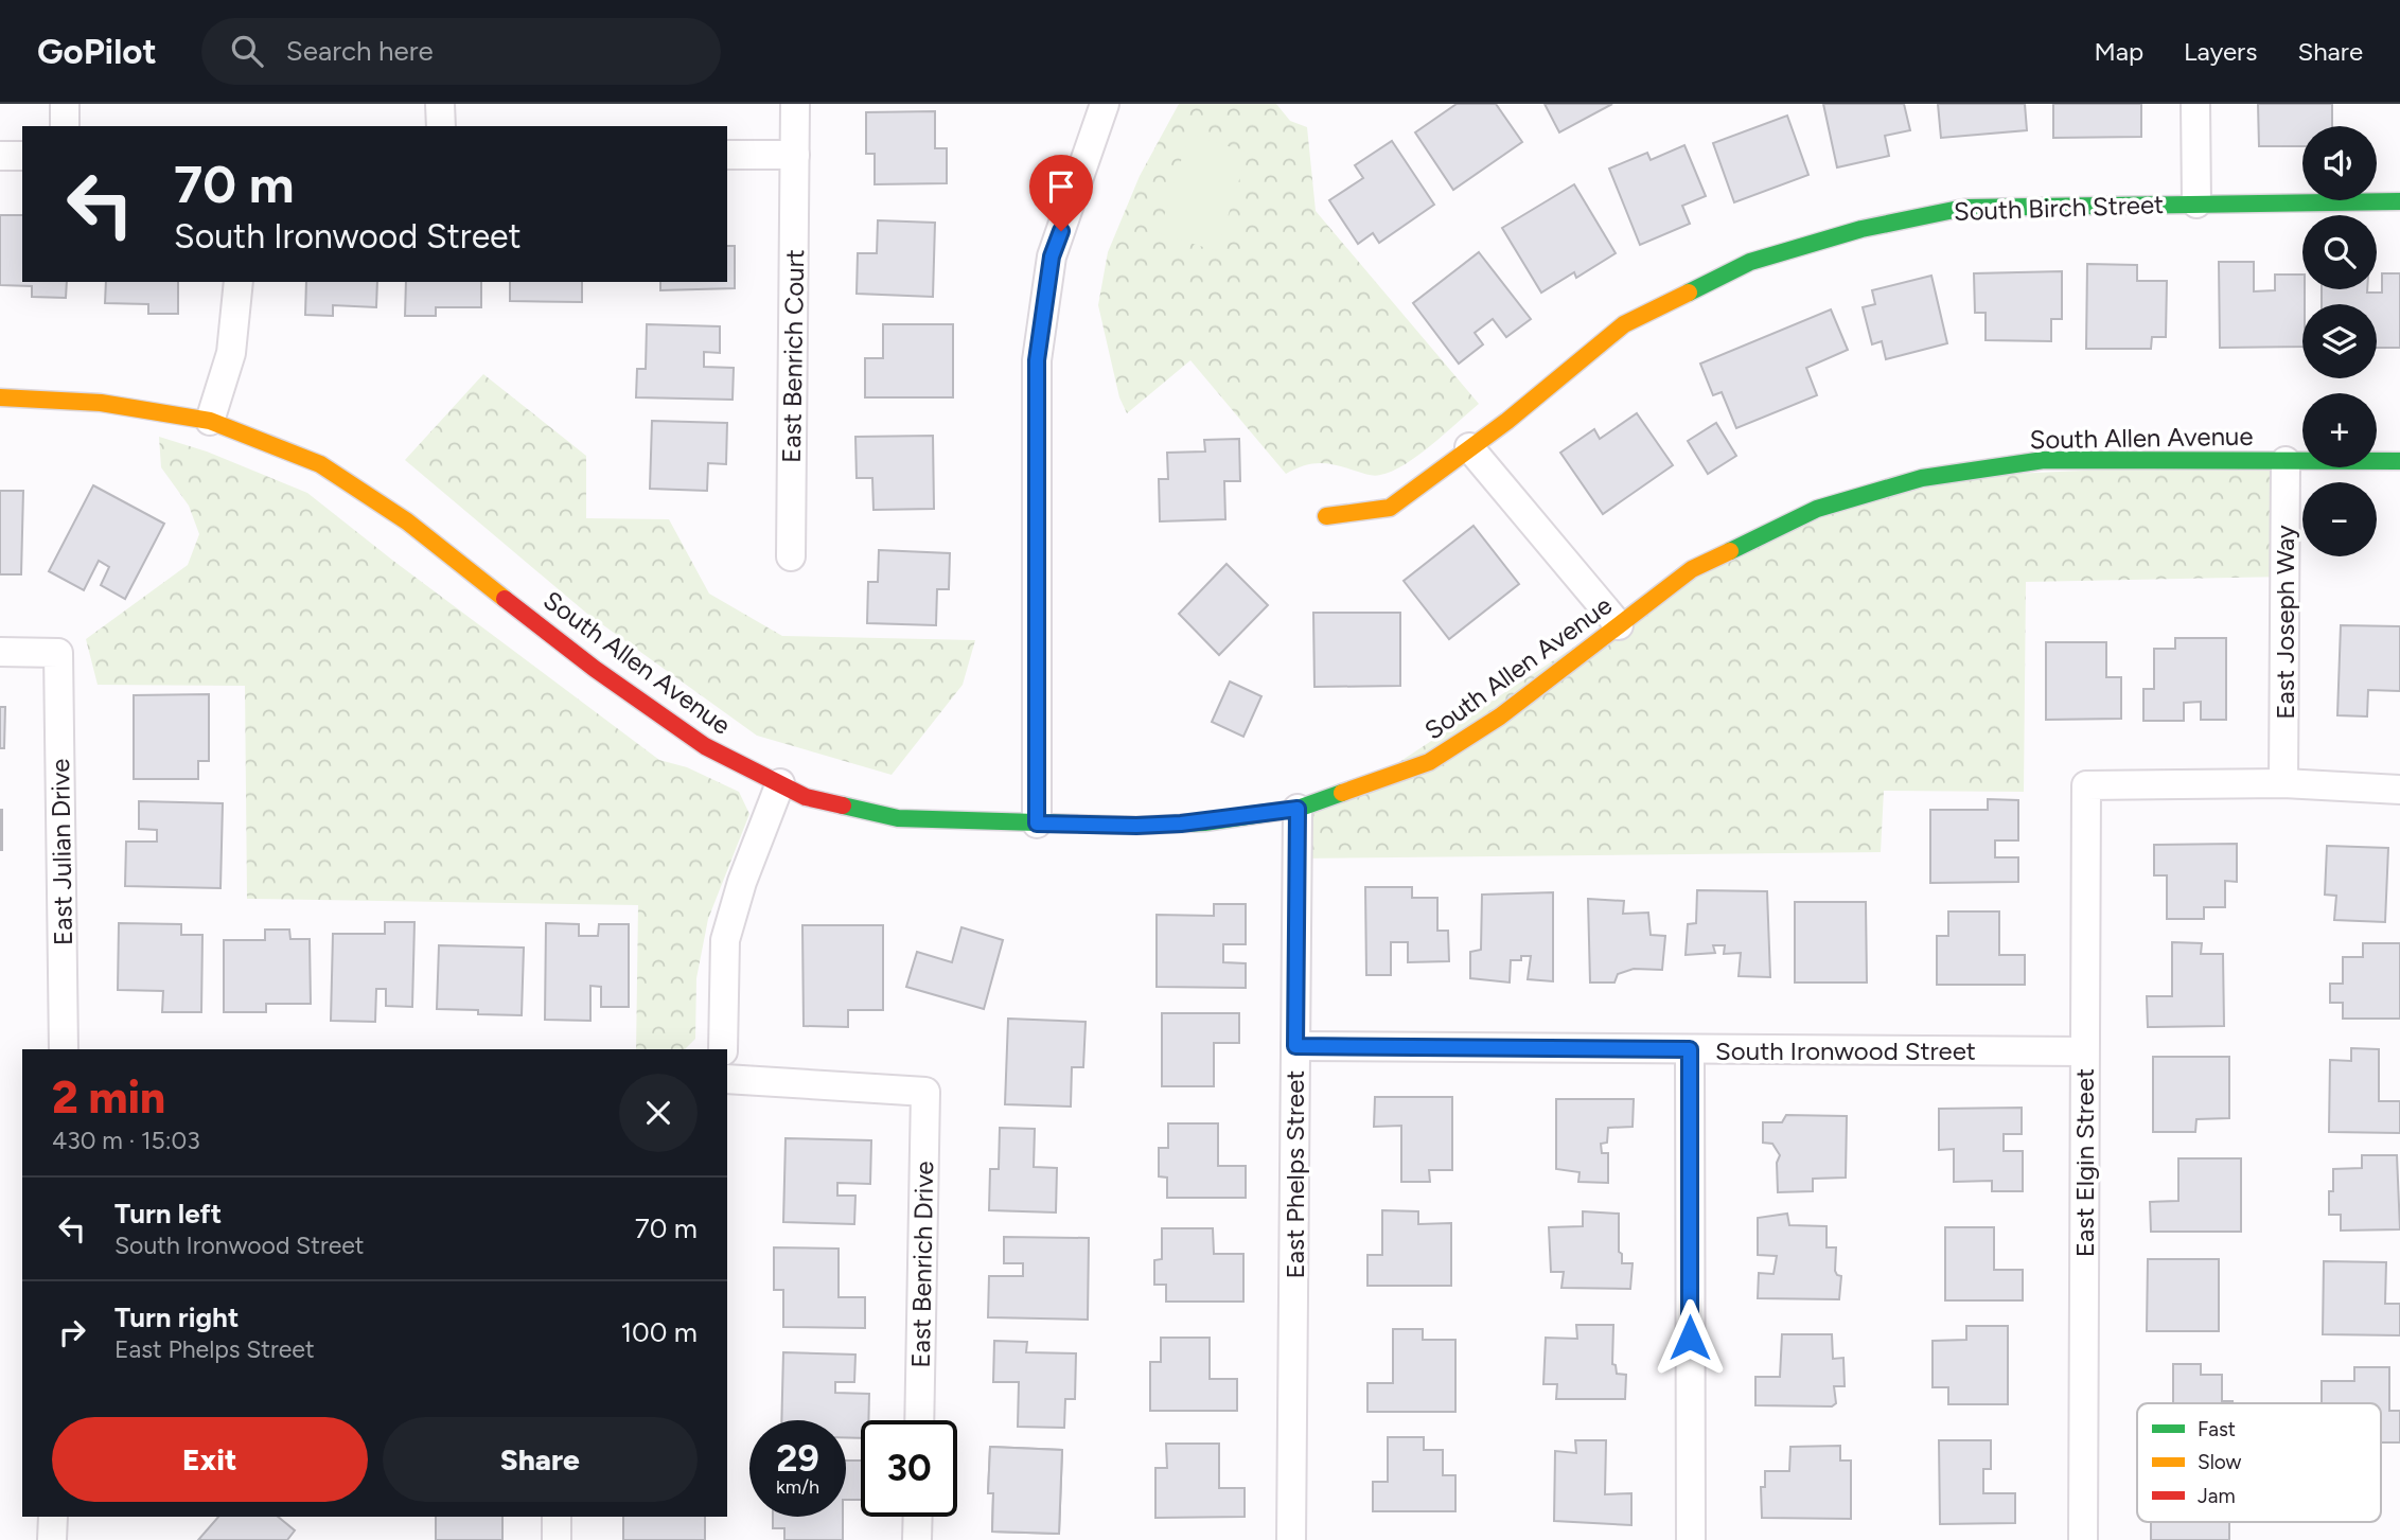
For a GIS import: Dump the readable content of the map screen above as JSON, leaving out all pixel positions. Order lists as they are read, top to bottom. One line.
{"streets":{"street":["South Birch Street","East Benrich Court","South Allen Avenue","East Joseph Way","East Julian Drive","South Ironwood Street","East Elgin Street","East Phelps Street","East Benrich Drive"]},"crossings":[["South Allen Avenue","East Joseph Way"],["South Allen Avenue","East Phelps Street"],["East Joseph Way","East Elgin Street"],["South Ironwood Street","East Elgin Street"],["South Ironwood Street","East Phelps Street"]],"legend":["Fast","Slow","Jam"],"page":{"header":"GoPilot","search":"Search here","nav":["Map","Layers","Share"],"map_buttons":["+","−"],"turn":["70 m","South Ironwood Street"],"heading":["2 min","430 m · 15:03"],"list":[{"name":"Turn left","note":"South Ironwood Street","value":"70 m"},{"name":"Turn right","note":"East Phelps Street","value":"100 m"}],"buttons":["Exit","Share"],"speed":"29 km/h","limit":"30"}}
